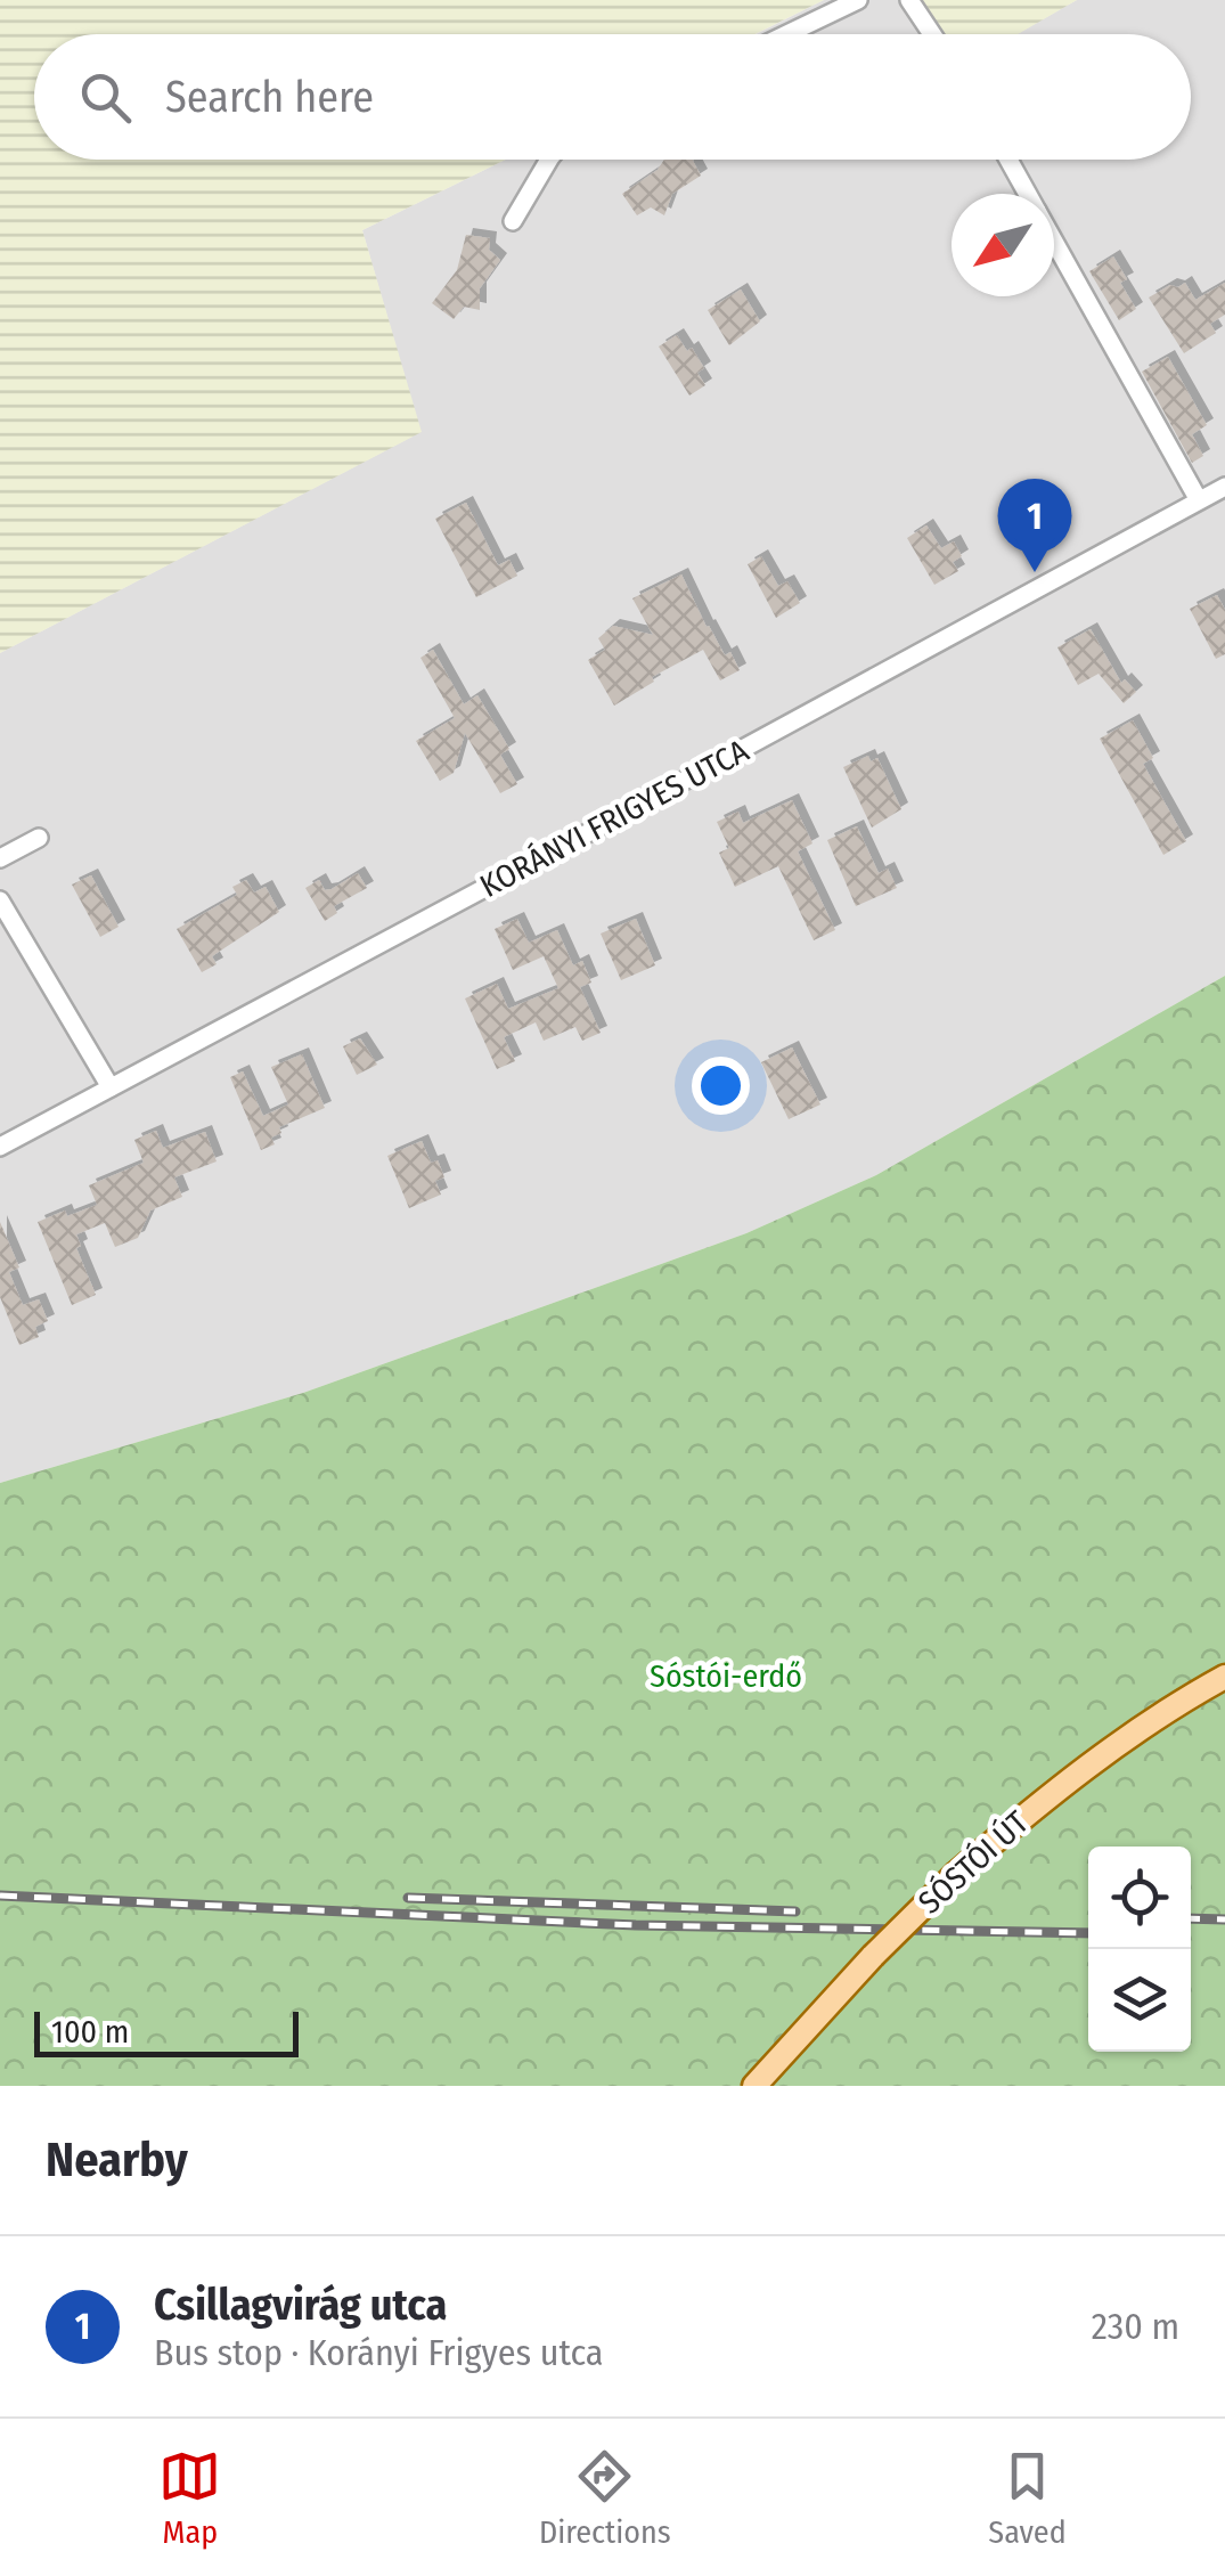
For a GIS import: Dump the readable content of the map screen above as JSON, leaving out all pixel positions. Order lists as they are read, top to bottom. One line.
{"streets":{"main road":["SÓSTÓI ÚT"],"street":["KORÁNYI FRIGYES UTCA"]},"parks":["Sóstói-erdő"],"scale_bar":"100 m","north":"bottom left","page":{"search":"Search here","pins":"1","scale":"100 m","heading":"Nearby","list":[{"mark":"1","name":"Csillagvirág utca","note":"Bus stop · Korányi Frigyes utca","value":"230 m"}],"nav":["Map","Directions","Saved"]}}
